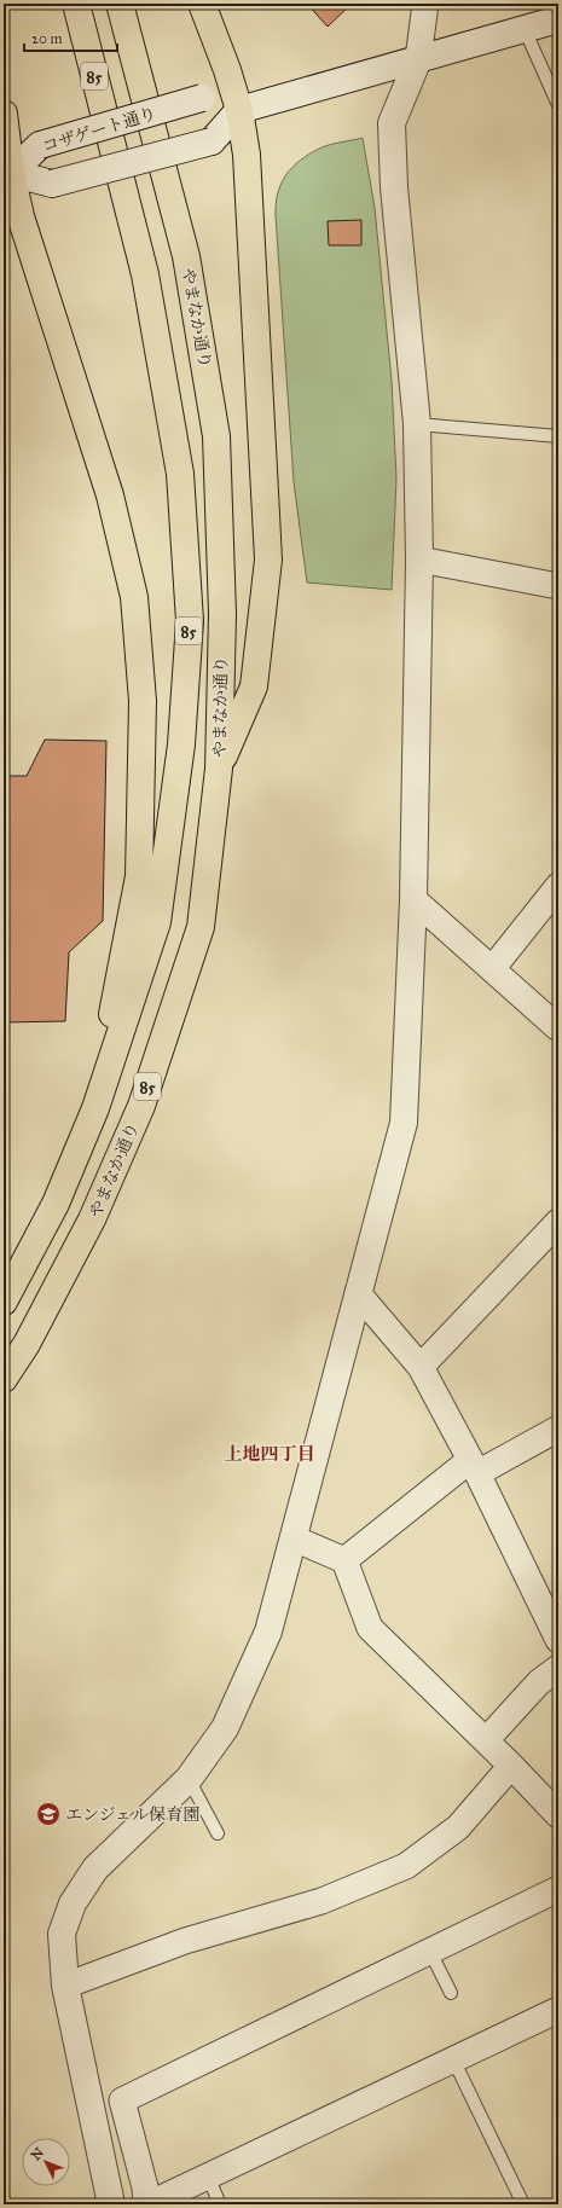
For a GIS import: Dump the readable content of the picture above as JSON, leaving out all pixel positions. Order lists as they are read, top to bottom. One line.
{"streets":{"main road":["85","やまなか通り"],"street":["コザゲート通り"]},"districts":["上地四丁目"],"places":{"school or university":["エンジェル保育園"]},"scale_bar":"20 m","north":"top left"}
